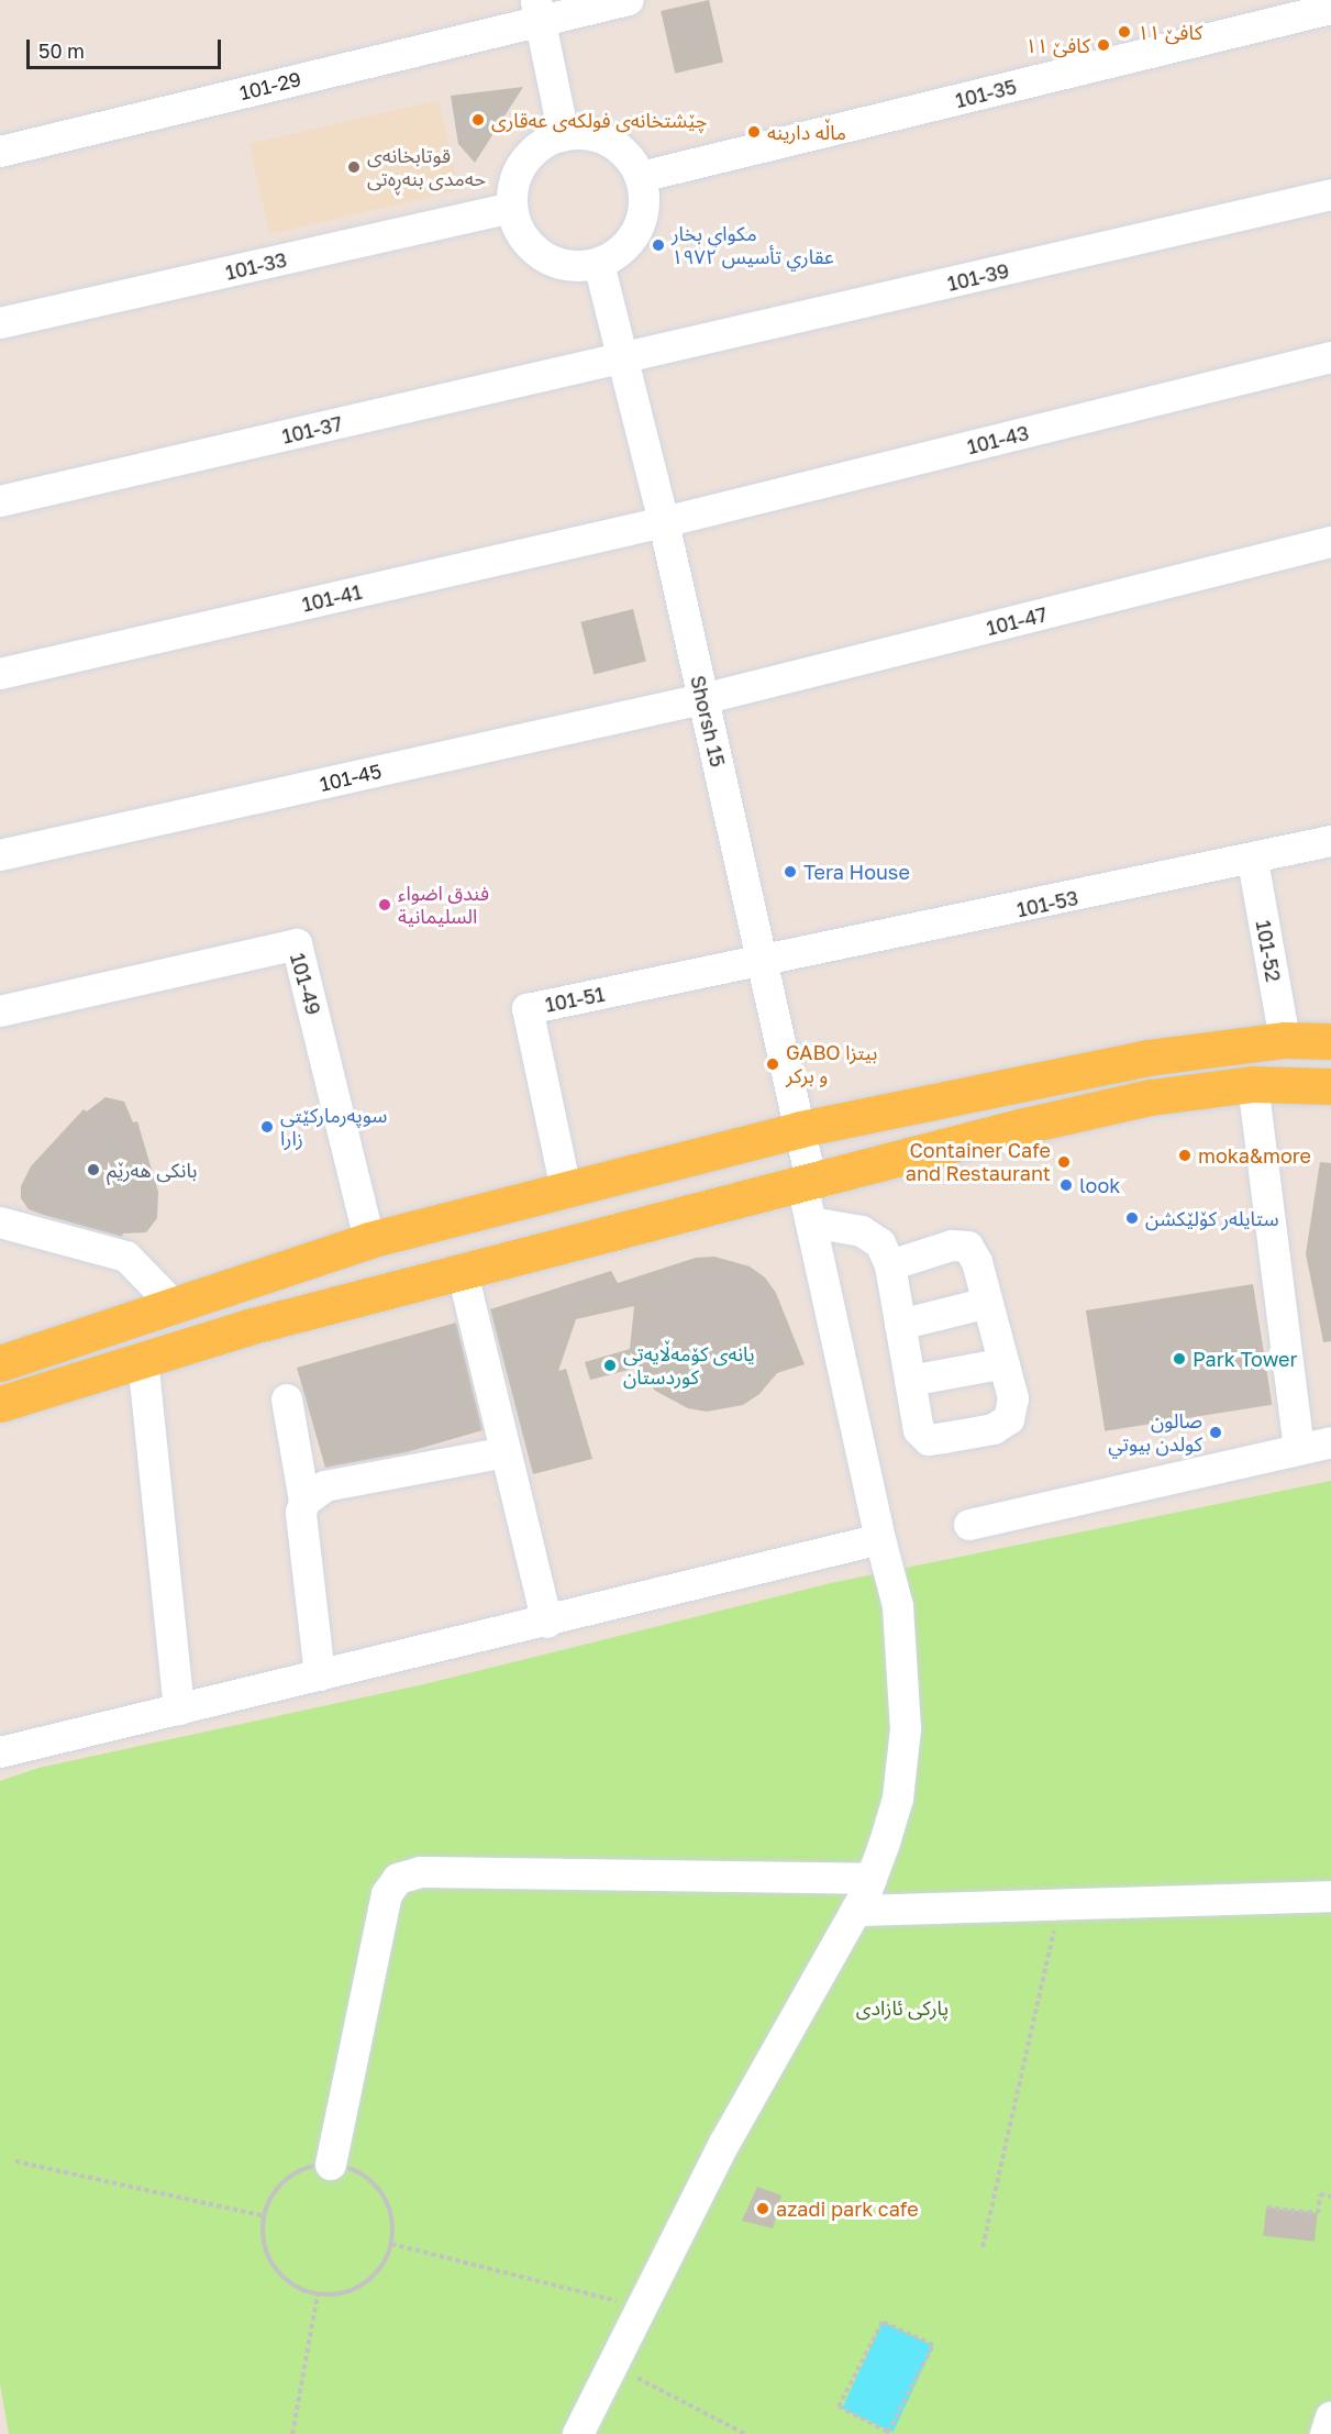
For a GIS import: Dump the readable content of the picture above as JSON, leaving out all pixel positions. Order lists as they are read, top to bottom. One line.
{"streets":{"street":["101-29","101-35","101-33","101-39","101-37","101-43","101-41","101-47","Shorsh 15","101-45","101-53","101-52","101-49","101-51"]},"crossings":[["101-35","101-33"],["101-35","Shorsh 15"],["101-33","Shorsh 15"],["101-39","101-37"],["101-39","Shorsh 15"],["101-37","Shorsh 15"],["101-43","101-41"],["101-43","Shorsh 15"],["101-41","Shorsh 15"],["101-47","Shorsh 15"],["101-47","101-45"],["Shorsh 15","101-45"],["Shorsh 15","101-53"],["Shorsh 15","101-51"],["101-53","101-52"],["101-53","101-51"]],"parks":["پارکی ئازادی"],"places":["کافێ ١١","كافێ ١١","چێشتخانەی فولکەی عەقاری","ماڵە دارینە","قوتابخانەی حەمدی بنەڕەتی","مكواي بخار عقاري تأسيس ١٩٧٢","Tera House","فندق اضواء السليمانية","GABO بيتزا و بركر","سوپەرمارکێتی زارا","moka&more","Container Cafe and Restaurant","بانکی هەرێم","look","ستایلەر کۆلێکشن","Park Tower","یانەی کۆمەڵایەتی کوردستان","صالون كولدن بيوتي","azadi park cafe"],"scale_bar":"50 m"}
